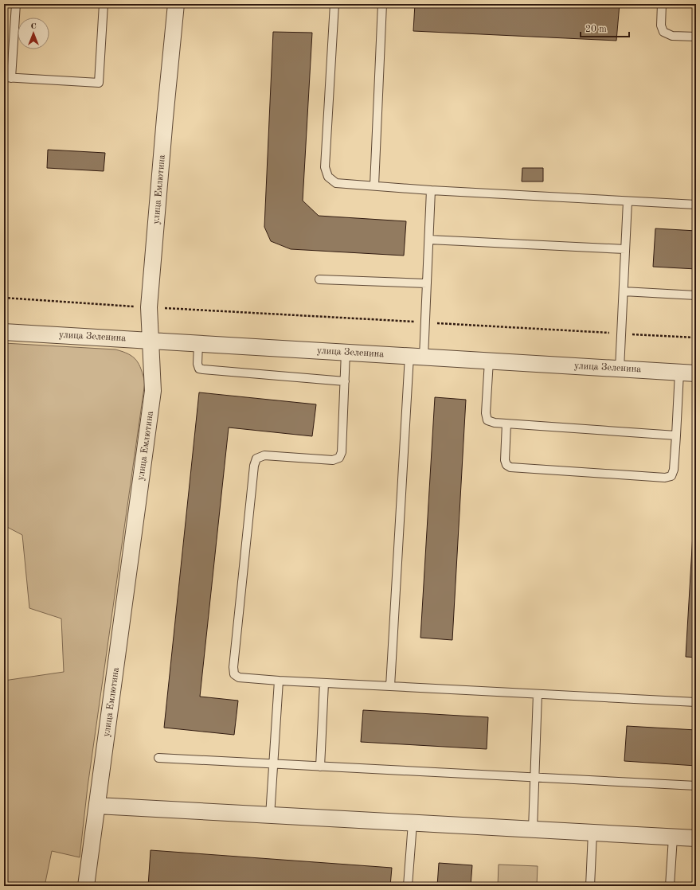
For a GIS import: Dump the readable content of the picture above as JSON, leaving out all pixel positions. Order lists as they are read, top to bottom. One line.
{"streets":{"street":["улица Емлютина","улица Зеленина"]},"crossings":[["улица Емлютина","улица Зеленина"]],"scale_bar":"20 m","north":"top"}
